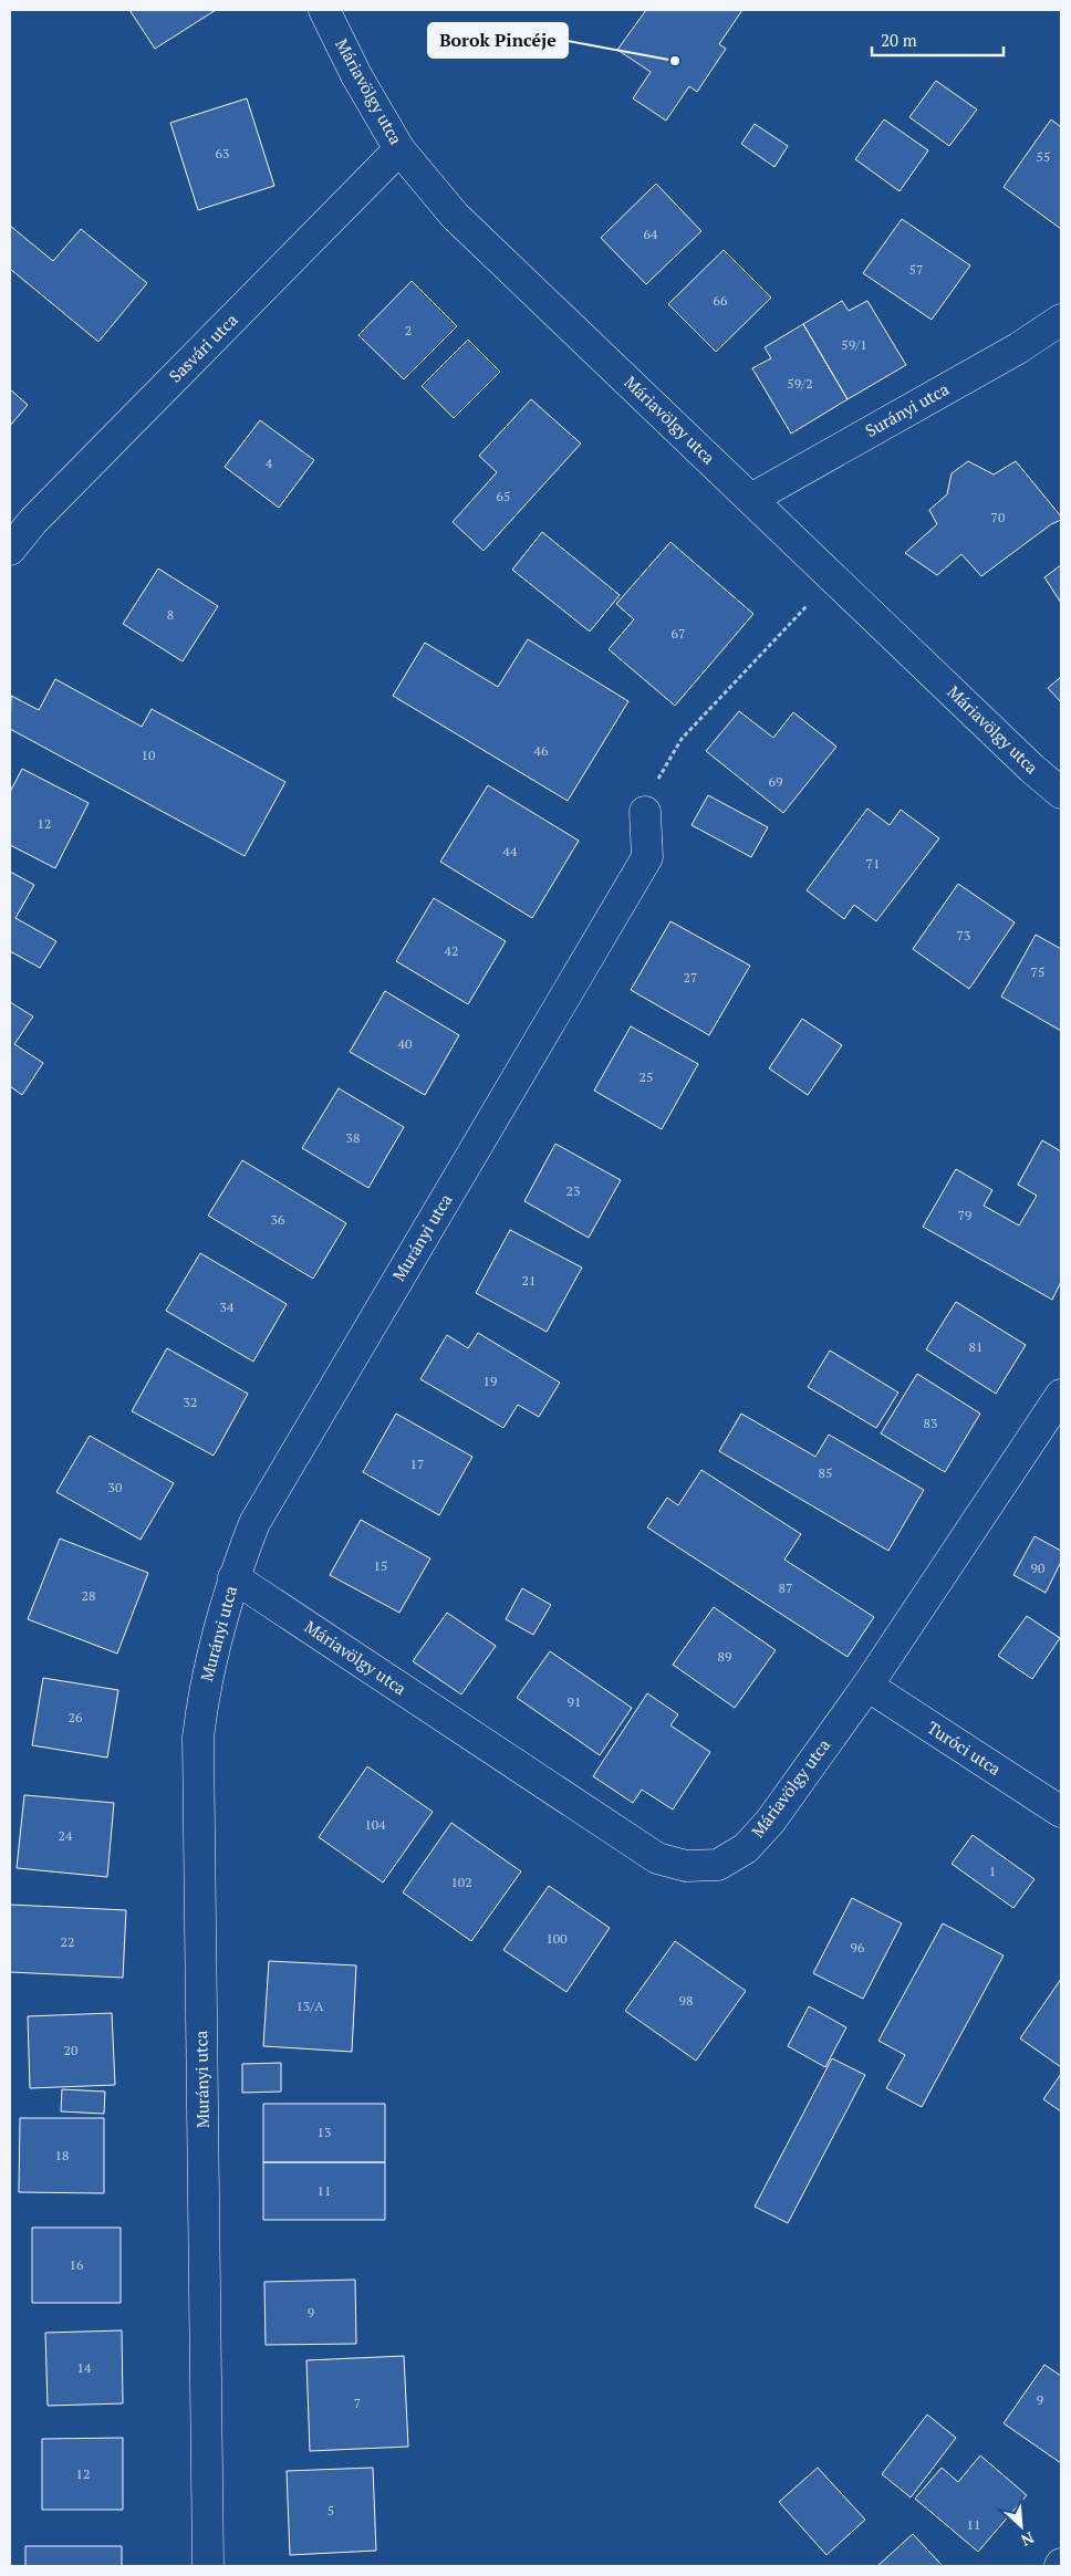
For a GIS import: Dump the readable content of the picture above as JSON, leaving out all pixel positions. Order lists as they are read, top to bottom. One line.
{"streets":{"street":["Máriavölgy utca","Sasvári utca","Surányi utca","Murányi utca","Turóci utca"]},"crossings":[["Máriavölgy utca","Sasvári utca"],["Máriavölgy utca","Surányi utca"],["Máriavölgy utca","Murányi utca"],["Máriavölgy utca","Turóci utca"]],"places":["Borok Pincéje"],"house_numbers":["63","55","64","57","66","2","59/1","59/2","4","65","70","8","67","46","10","69","12","44","71","73","42","75","27","40","25","38","23","79","36","21","34","81","19","32","83","17","85","30","15","90","87","28","89","91","26","104","24","1","102","100","22","96","98","13/A","20","13","18","11","16","9","14","9","7","12","5","11"],"scale_bar":"20 m","north":"bottom right"}
